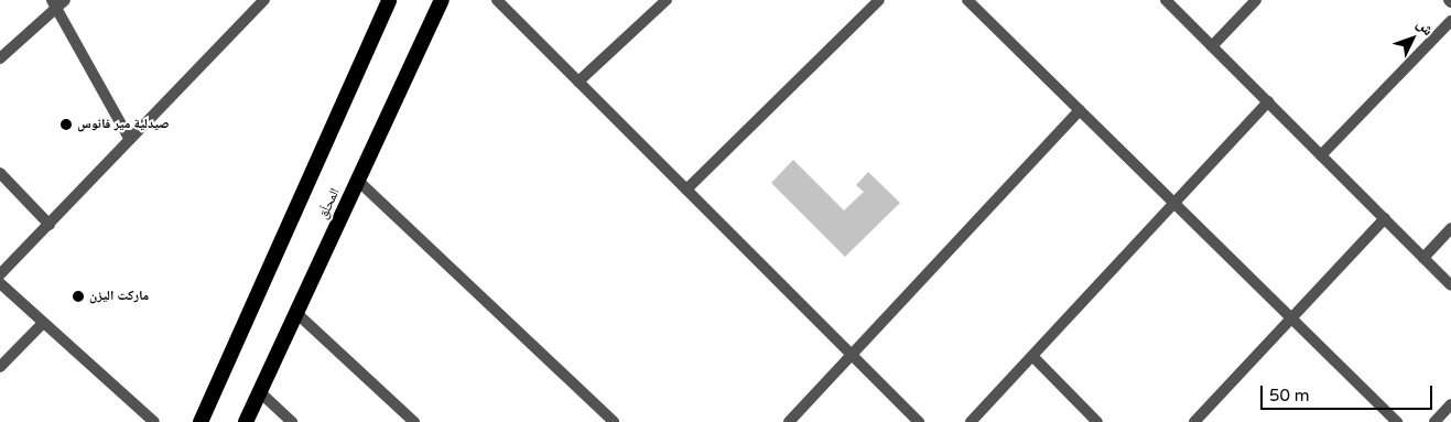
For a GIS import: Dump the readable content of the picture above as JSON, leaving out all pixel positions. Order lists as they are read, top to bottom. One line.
{"streets":{"highway":["المحلّق"]},"places":["صيدلية مير فانوس","ماركت اليزن"],"scale_bar":"50 m","north":"top right"}
